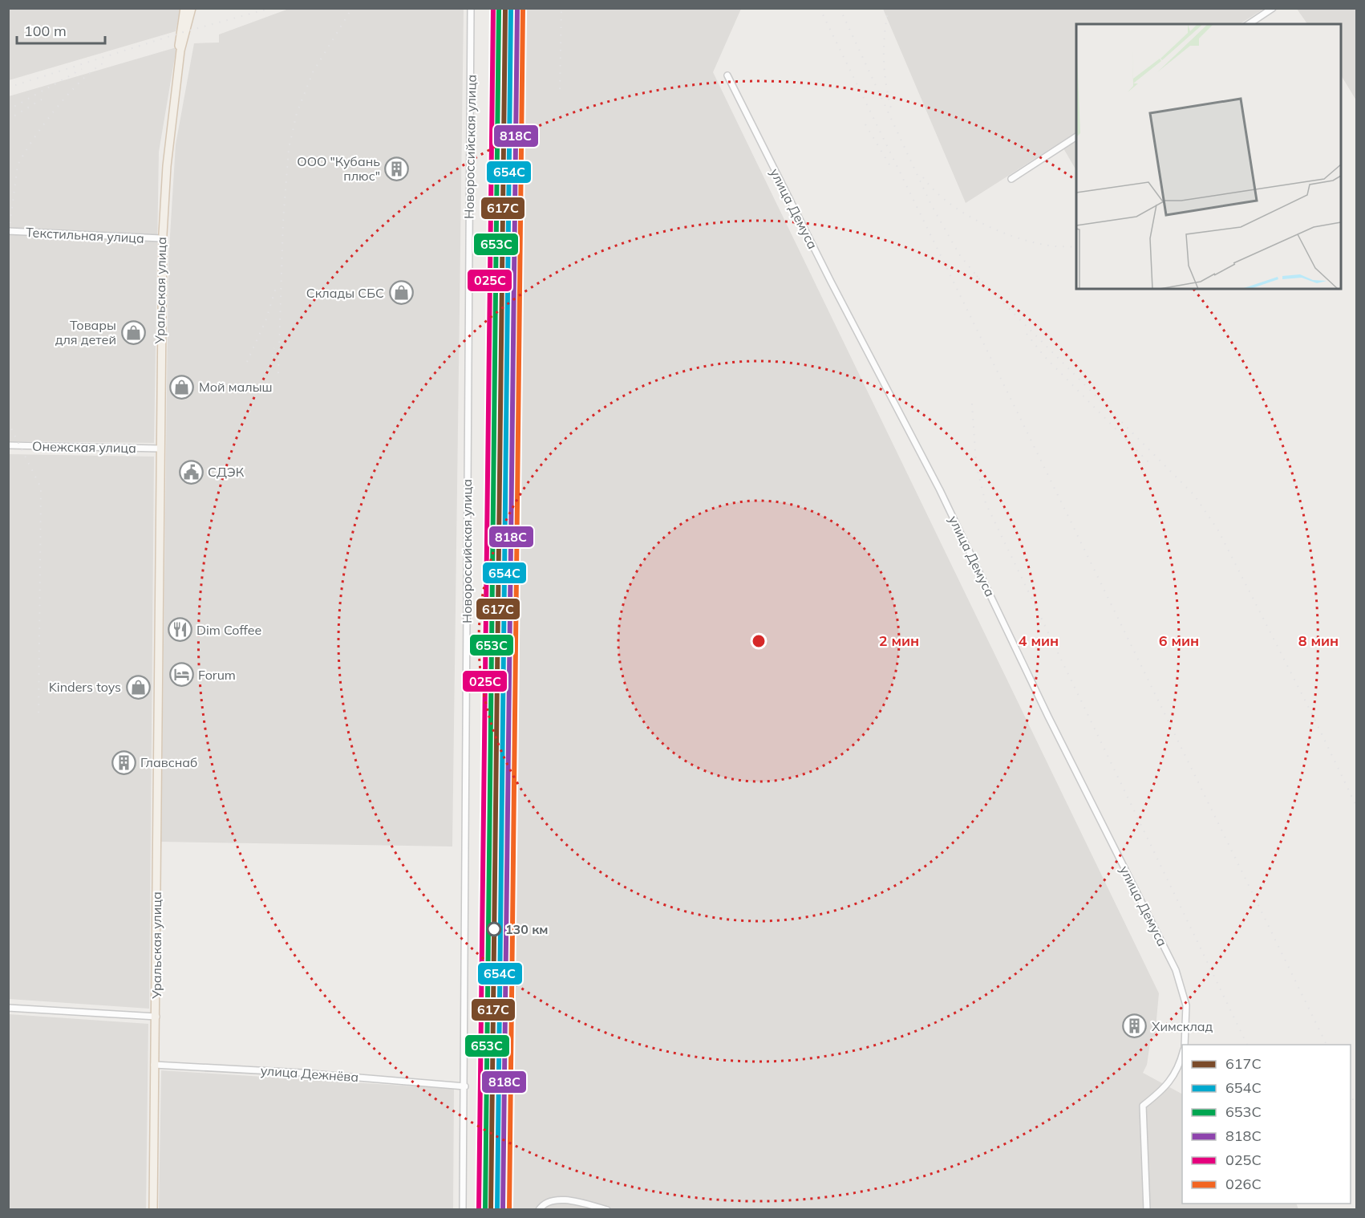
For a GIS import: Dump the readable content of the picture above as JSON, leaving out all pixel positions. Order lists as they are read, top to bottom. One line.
{"streets":{"main road":["Уральская улица"],"street":["Новороссийская улица","улица Демуса","Текстильная улица","Онежская улица","улица Дежнёва"]},"crossings":[["Новороссийская улица","улица Дежнёва"],["Текстильная улица","Уральская улица"],["Уральская улица","Онежская улица"],["Уральская улица","улица Дежнёва"]],"places":{"building":["ООО \"Кубань плюс\"","Главснаб","Химсклад"],"shop":["Склады СБС","Товары для детей","Мой малыш","Kinders toys"],"public building":["СДЭК"],"restaurant":["Dim Coffee"],"hotel":["Forum"],"other":["130 км"]},"lines":["transit line 617C","transit line 654С","transit line 653С","transit line 818С","transit line 025С","transit line 026С"],"legend":["617C","654С","653С","818С","025С","026С"],"scale_bar":"100 m","rings":["2 мин","4 мин","6 мин","8 мин"]}
